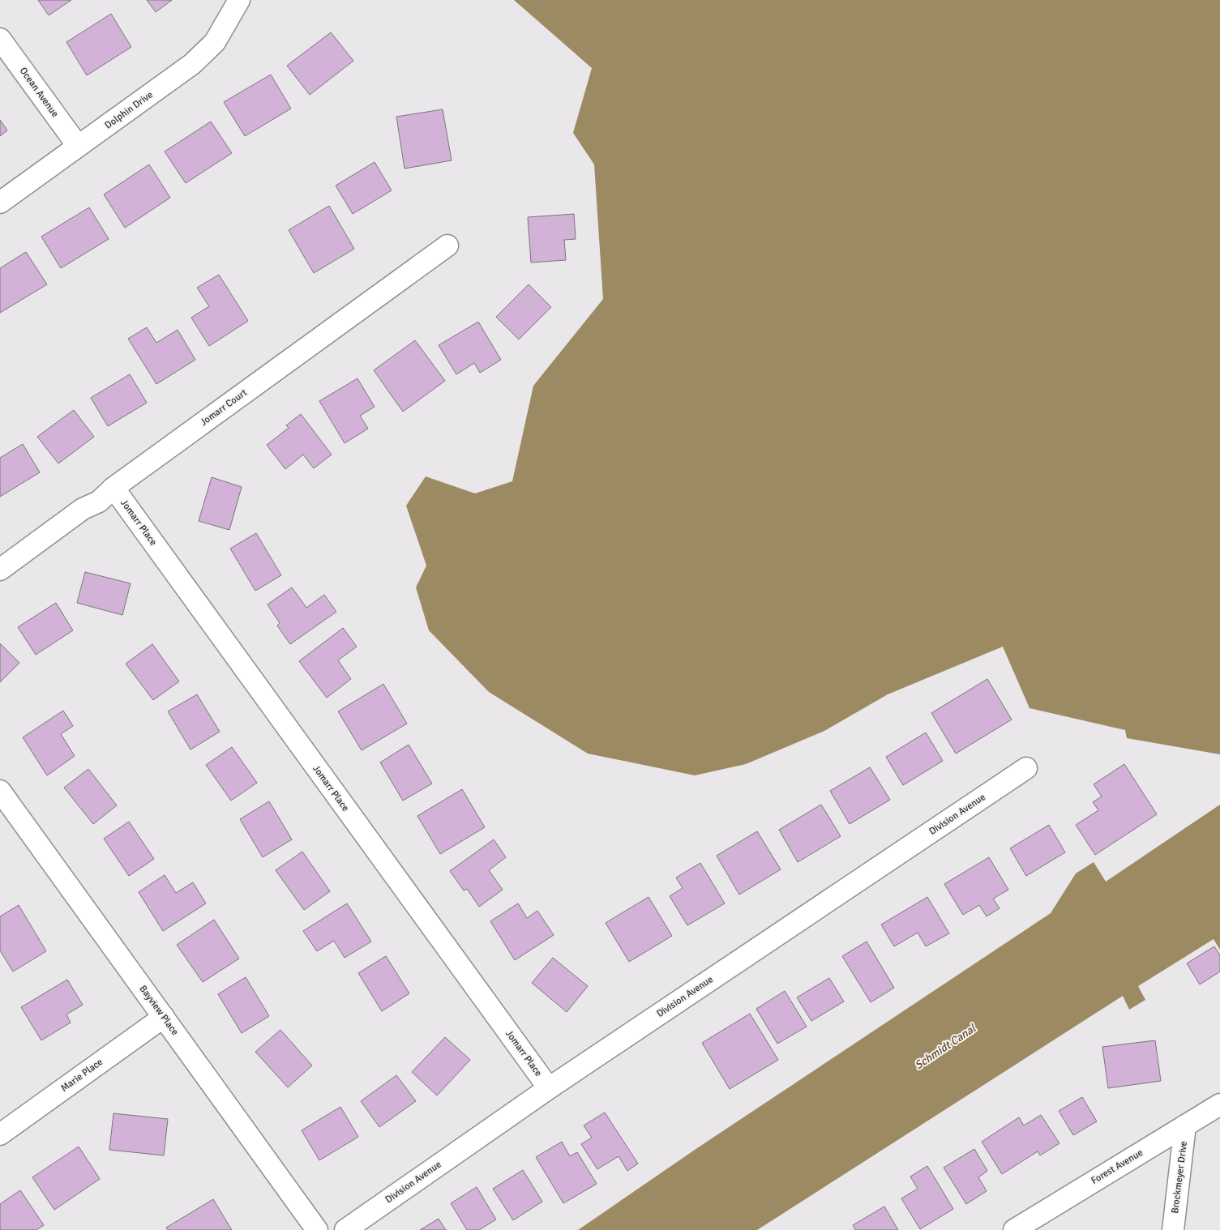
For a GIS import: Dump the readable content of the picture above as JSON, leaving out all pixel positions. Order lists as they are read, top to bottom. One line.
{"streets":{"street":["Ocean Avenue","Dolphin Drive","Jomarr Court","Jomarr Place","Division Avenue","Bayview Place","Marie Place","Forest Avenue","Brockmeyer Drive"]},"crossings":[["Ocean Avenue","Dolphin Drive"],["Jomarr Court","Jomarr Place"],["Jomarr Place","Division Avenue"],["Bayview Place","Marie Place"],["Forest Avenue","Brockmeyer Drive"]],"water":["Schmidt Canal"]}
